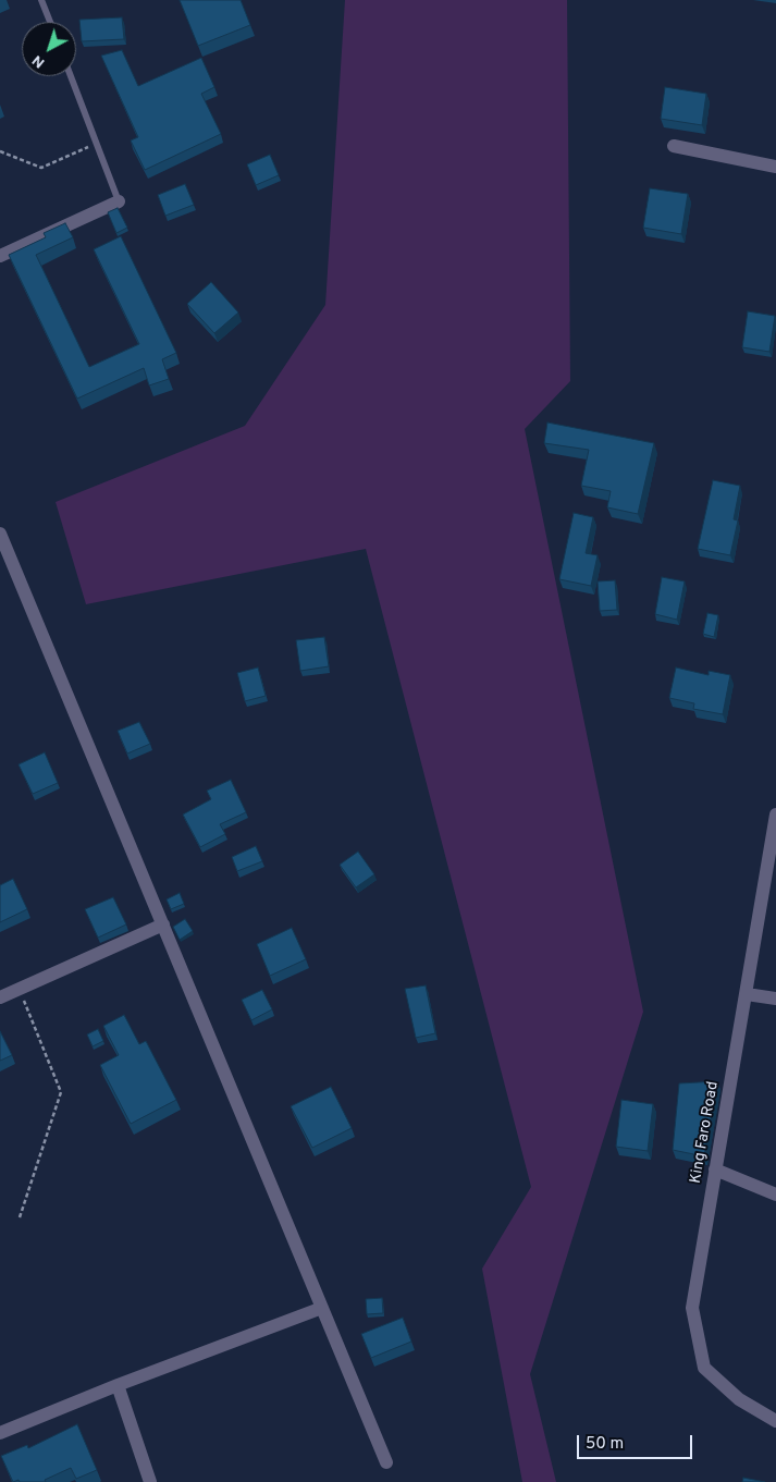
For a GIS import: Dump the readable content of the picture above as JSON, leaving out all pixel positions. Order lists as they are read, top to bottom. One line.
{"streets":{"street":["King Faro Road"]},"scale_bar":"50 m","north":"bottom left"}
